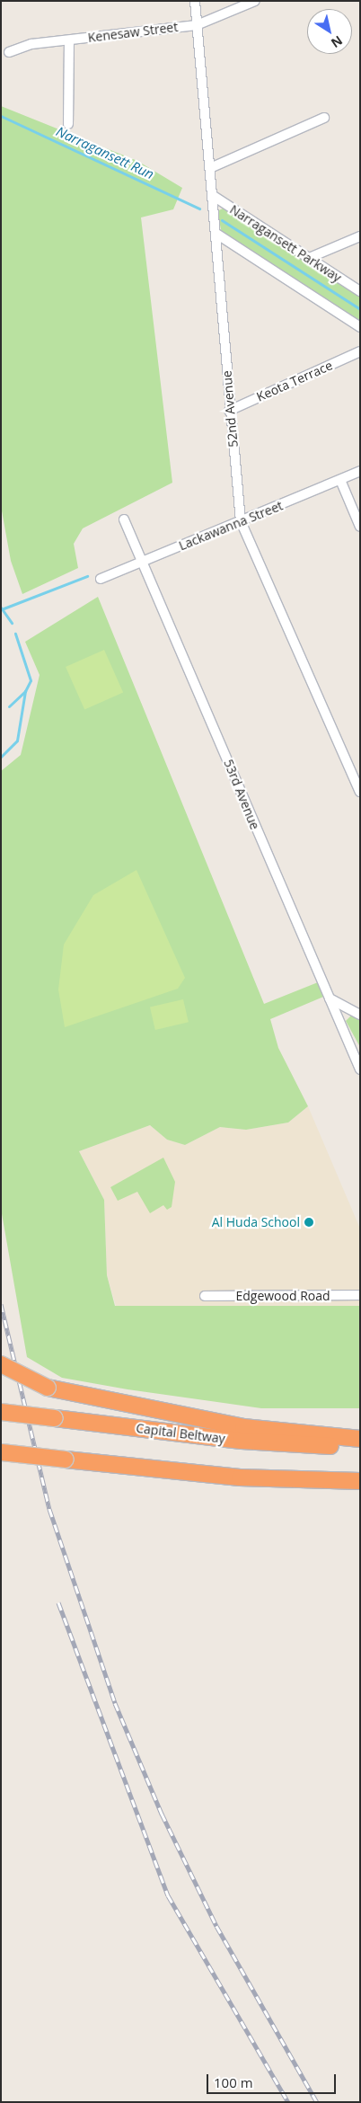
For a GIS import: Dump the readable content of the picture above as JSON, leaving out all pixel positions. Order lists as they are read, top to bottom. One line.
{"streets":{"highway":["Capital Beltway"],"street":["Kenesaw Street","Narragansett Parkway","Keota Terrace","52nd Avenue","Lackawanna Street","53rd Avenue","Edgewood Road"]},"crossings":[["Kenesaw Street","52nd Avenue"],["Narragansett Parkway","52nd Avenue"],["Keota Terrace","52nd Avenue"],["52nd Avenue","Lackawanna Street"],["Lackawanna Street","53rd Avenue"]],"water":["Narragansett Run"],"places":["Al Huda School"],"scale_bar":"100 m","north":"bottom right"}
